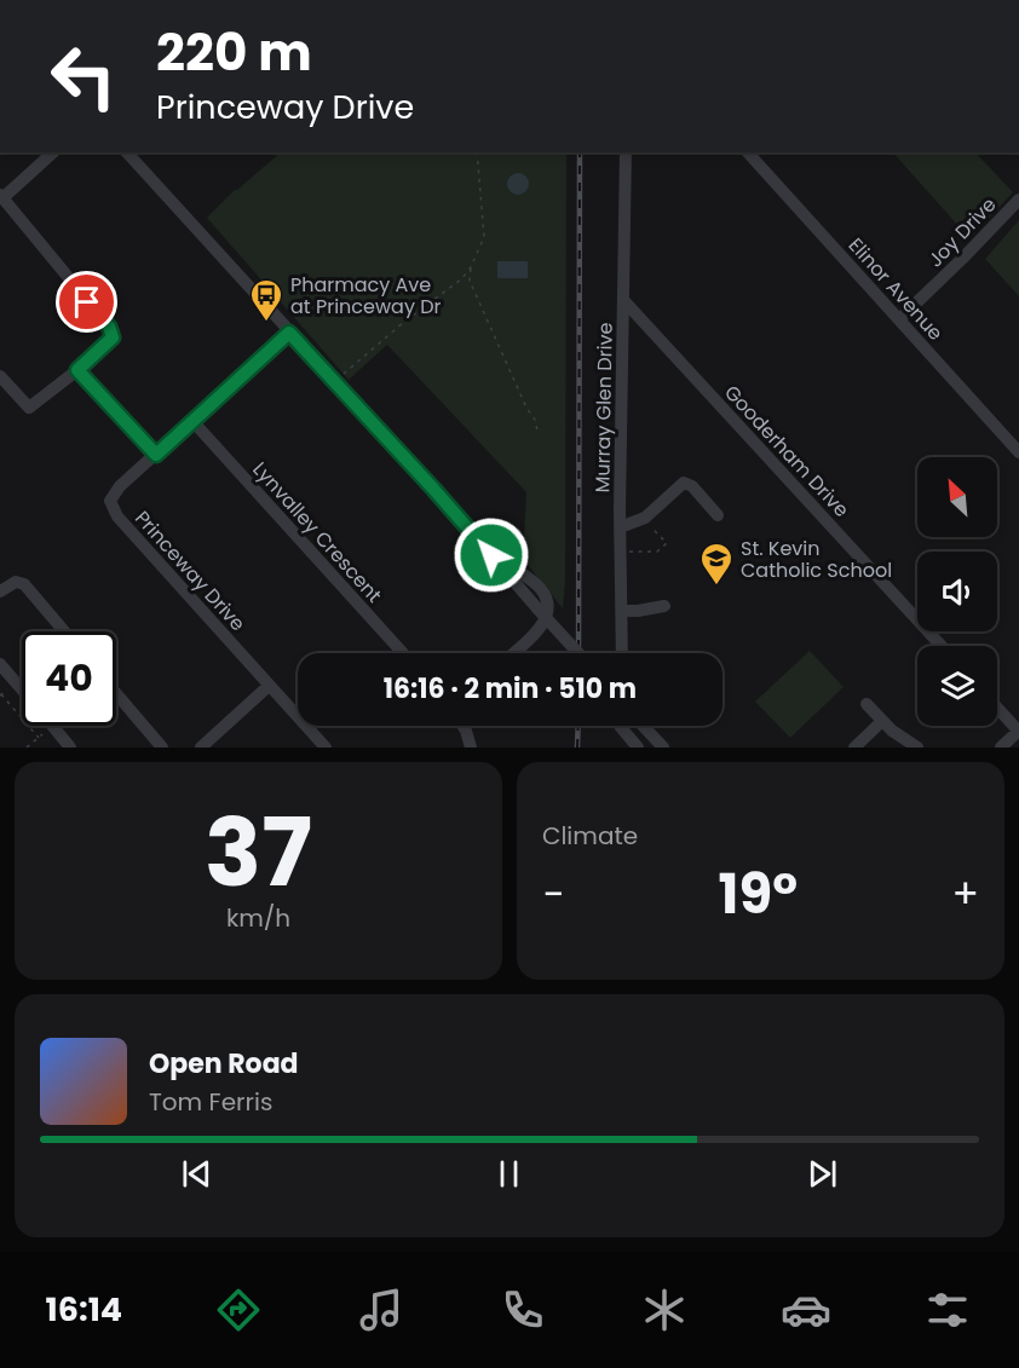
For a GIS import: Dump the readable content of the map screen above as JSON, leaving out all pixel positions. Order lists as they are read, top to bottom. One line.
{"streets":{"street":["Joy Drive","Elinor Avenue","Murray Glen Drive","Gooderham Drive","Lynvalley Crescent","Princeway Drive"]},"crossings":[["Joy Drive","Elinor Avenue"],["Murray Glen Drive","Gooderham Drive"],["Lynvalley Crescent","Princeway Drive"]],"places":{"bus stop":["Pharmacy Ave at Princeway Dr"],"school or university":["St. Kevin Catholic School"]},"north":"top left","page":{"turn":["220 m","Princeway Drive"],"limit":"40","trip":"16:16 · 2 min · 510 m","tile":[["37","km/h"],"Climate"],"heat":["−","19°","+"],"song":["Open Road","Tom Ferris"],"tabs":"16:14"}}
